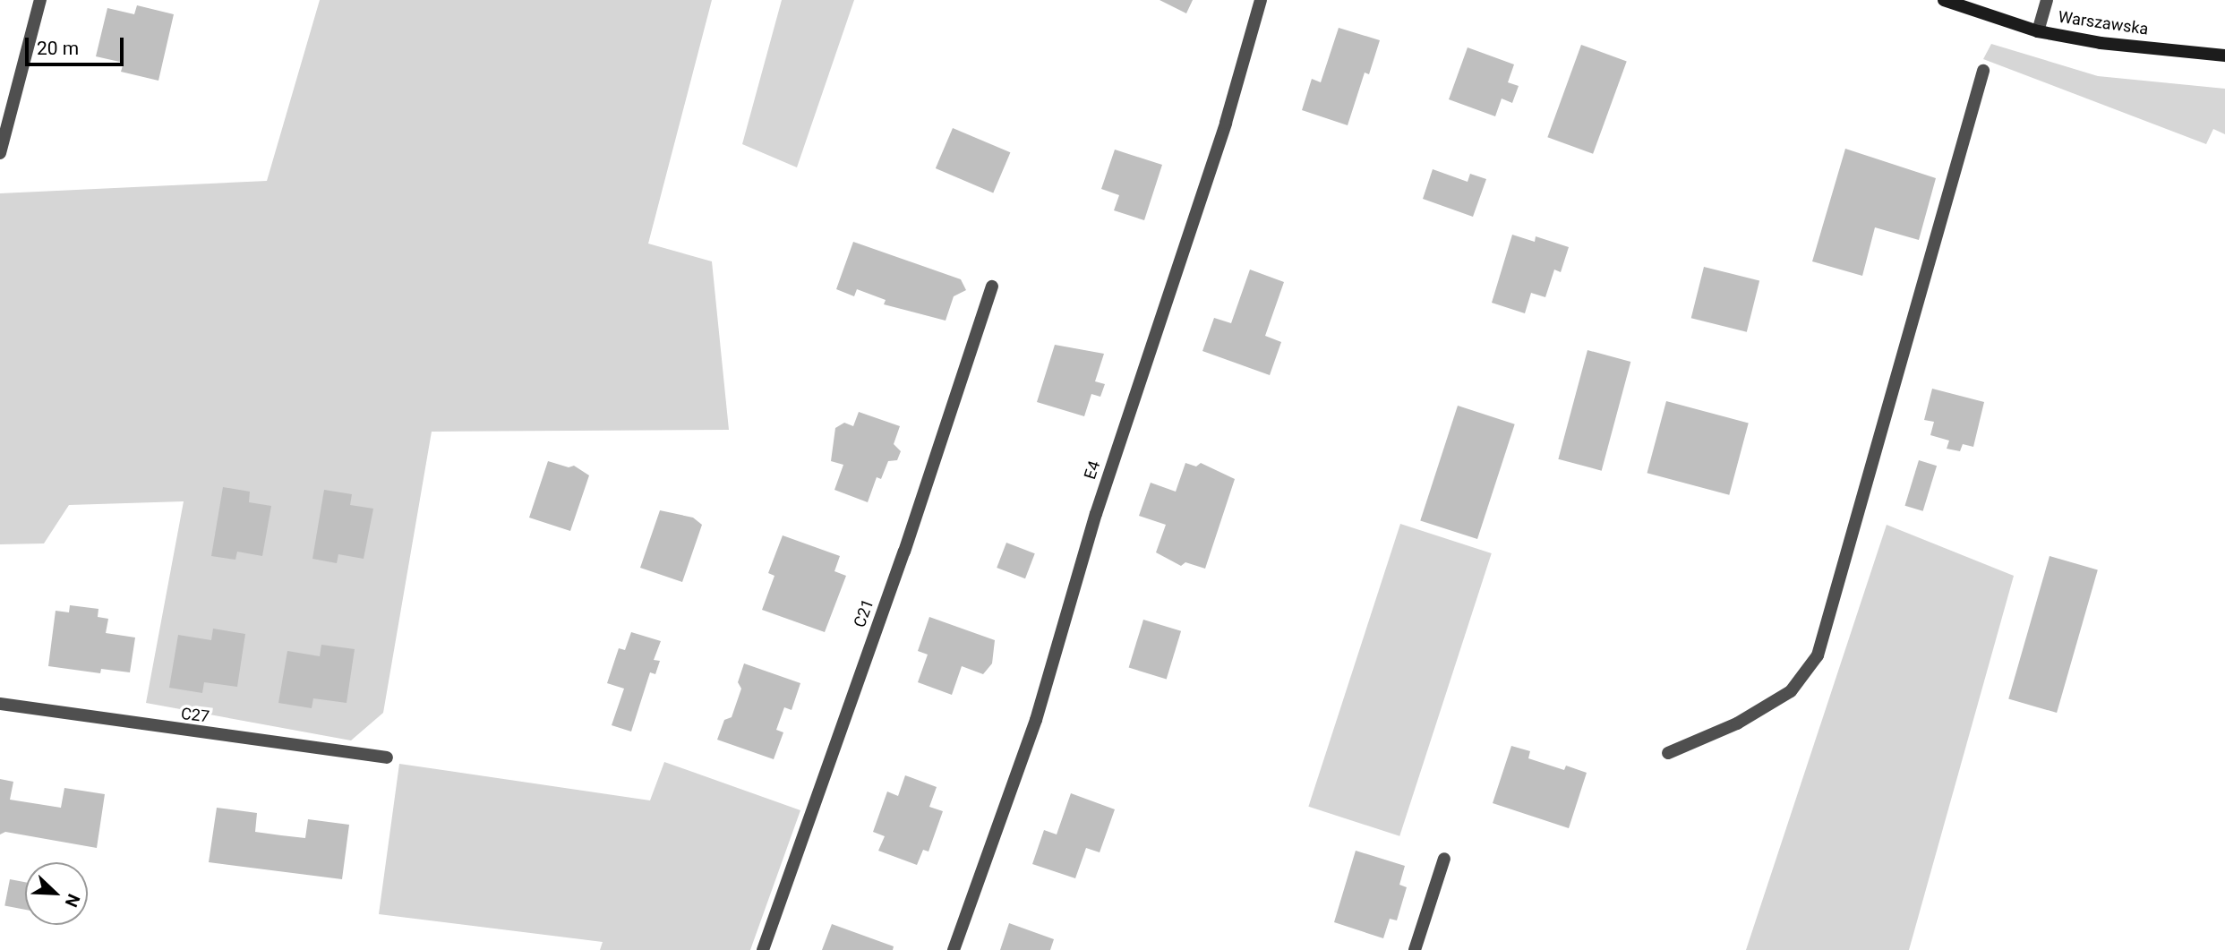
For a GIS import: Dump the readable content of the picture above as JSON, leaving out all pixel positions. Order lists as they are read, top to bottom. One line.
{"streets":{"main road":["Warszawska"],"street":["E4","C21","C27"]},"scale_bar":"20 m","north":"bottom right"}
